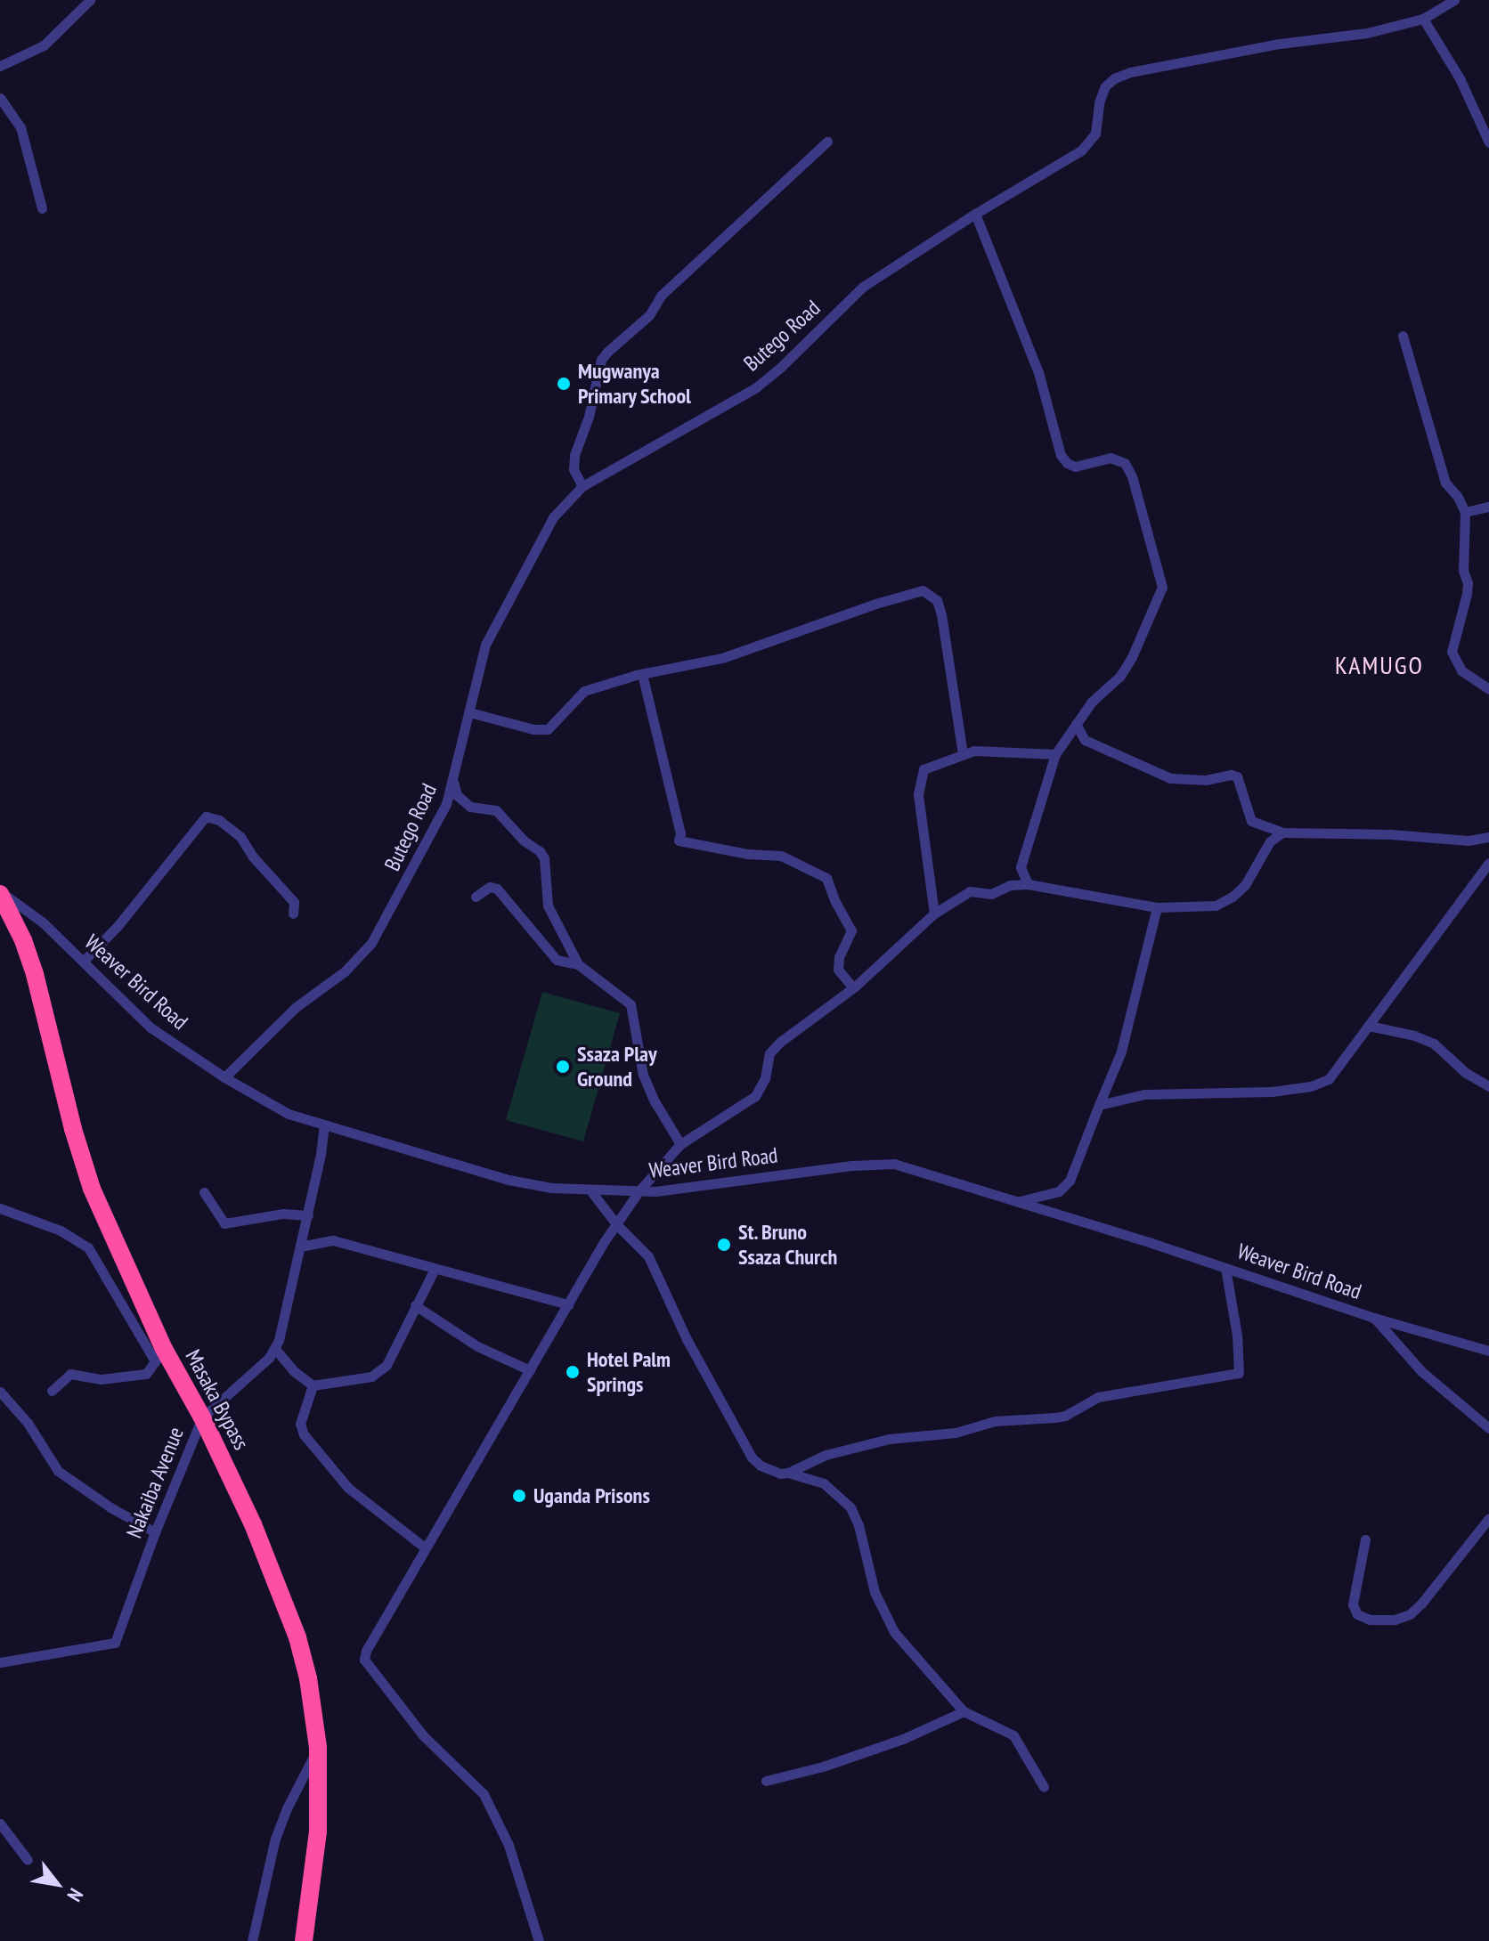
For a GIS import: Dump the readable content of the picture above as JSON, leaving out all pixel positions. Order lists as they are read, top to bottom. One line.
{"streets":{"highway":["Masaka Bypass"],"street":["Butego Road","Weaver Bird Road","Nakaiba Avenue"]},"crossings":[["Butego Road","Weaver Bird Road"],["Weaver Bird Road","Masaka Bypass"],["Masaka Bypass","Nakaiba Avenue"]],"districts":["KAMUGO"],"places":["Mugwanya Primary School","Ssaza Play Ground","St. Bruno Ssaza Church","Hotel Palm Springs","Uganda Prisons"],"north":"bottom right"}
